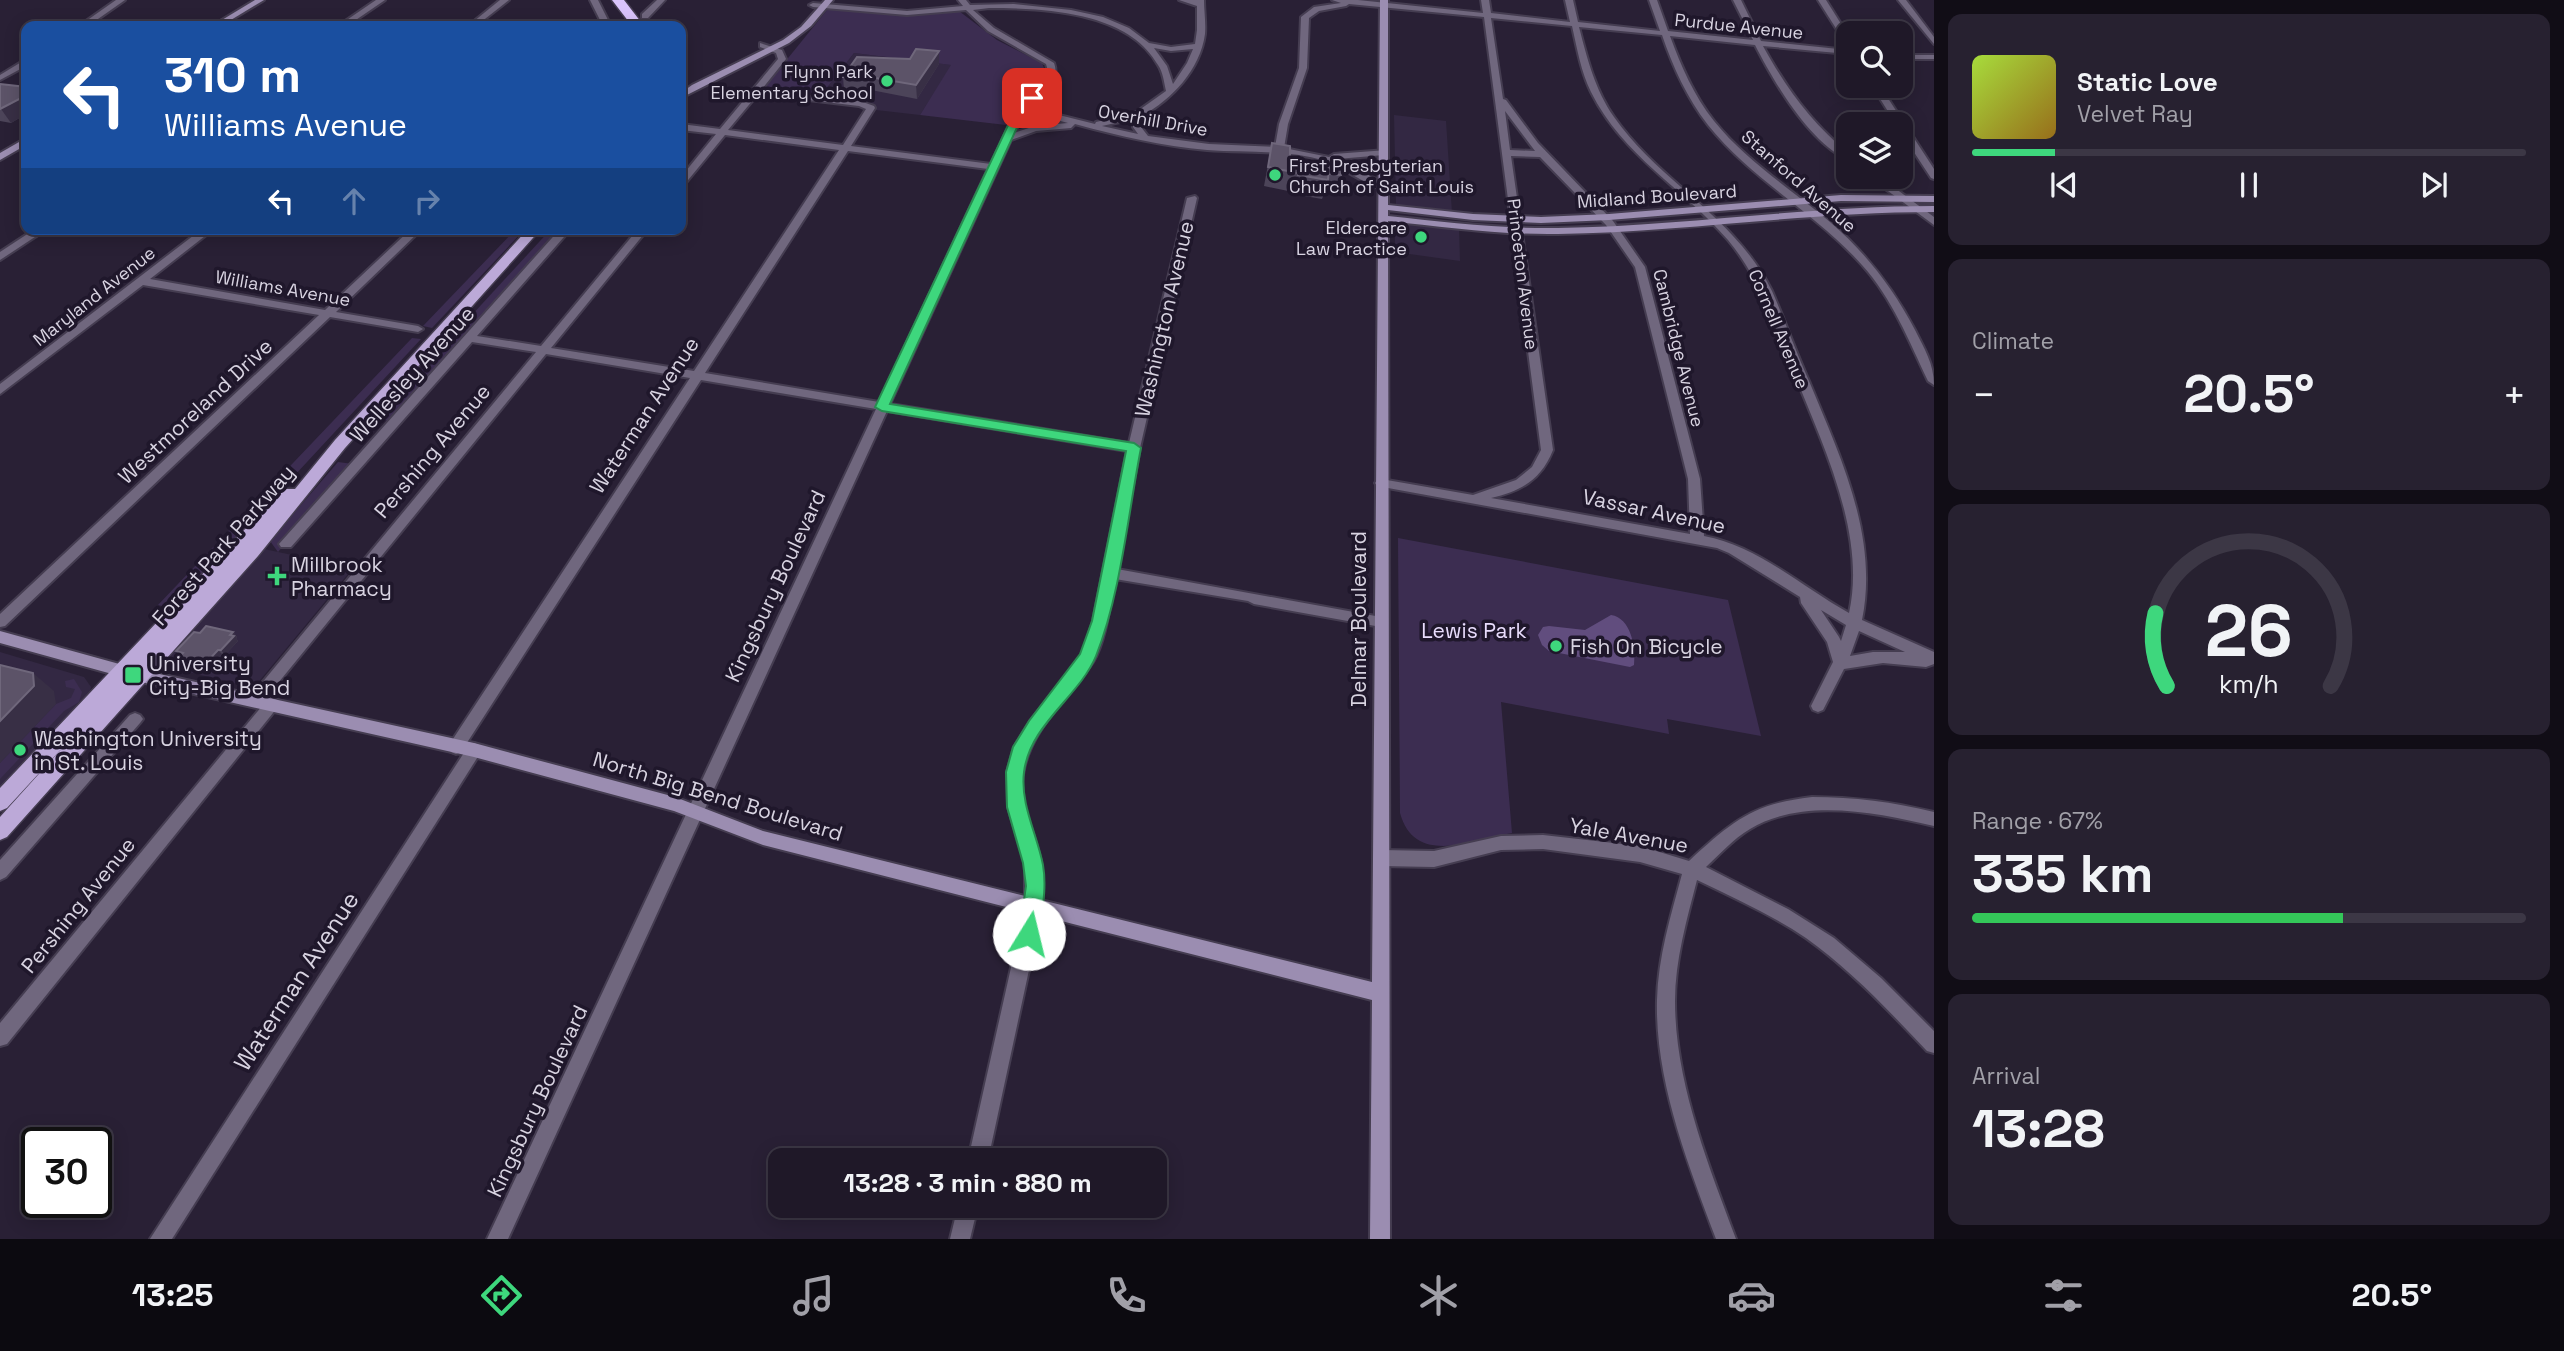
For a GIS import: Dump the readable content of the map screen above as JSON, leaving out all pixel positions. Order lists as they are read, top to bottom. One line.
{"streets":{"main road":["Midland Boulevard","Forest Park Parkway","Delmar Boulevard","North Big Bend Boulevard"],"street":["Purdue Avenue","Overhill Drive","Stanford Avenue","Princeton Avenue","Williams Avenue","Maryland Avenue","Washington Avenue","Cornell Avenue","Cambridge Avenue","Wellesley Avenue","Westmoreland Drive","Waterman Avenue","Pershing Avenue","Vassar Avenue","Kingsbury Boulevard","Yale Avenue"]},"crossings":[["Purdue Avenue","Stanford Avenue"],["Purdue Avenue","Princeton Avenue"],["Purdue Avenue","Cornell Avenue"],["Purdue Avenue","Delmar Boulevard"],["Overhill Drive","Kingsbury Boulevard"],["Overhill Drive","Delmar Boulevard"],["Stanford Avenue","Midland Boulevard"],["Midland Boulevard","Princeton Avenue"],["Midland Boulevard","Cornell Avenue"],["Midland Boulevard","Cambridge Avenue"],["Midland Boulevard","Delmar Boulevard"],["Princeton Avenue","Cambridge Avenue"],["Princeton Avenue","Vassar Avenue"],["Williams Avenue","Maryland Avenue"],["Williams Avenue","Westmoreland Drive"],["Washington Avenue","North Big Bend Boulevard"],["Cornell Avenue","Vassar Avenue"],["Cambridge Avenue","Vassar Avenue"],["Waterman Avenue","North Big Bend Boulevard"],["Pershing Avenue","North Big Bend Boulevard"],["Vassar Avenue","Delmar Boulevard"],["Forest Park Parkway","North Big Bend Boulevard"],["Kingsbury Boulevard","North Big Bend Boulevard"],["Delmar Boulevard","North Big Bend Boulevard"],["Delmar Boulevard","Yale Avenue"]],"parks":["Lewis Park"],"places":{"other":["Flynn Park Elementary School","First Presbyterian Church of Saint Louis","Eldercare Law Practice","Fish On Bicycle","Washington University in St. Louis"],"health":["Millbrook Pharmacy"],"transit":["University City-Big Bend"]},"page":{"turn":["310 m","Williams Avenue"],"song":["Static Love","Velvet Ray"],"tile":["Climate",["Range · 67%","335 km"],["Arrival","13:28"]],"heat":["−","20.5°","+"],"limit":"30","trip":"13:28 · 3 min · 880 m","tabs":["13:25","20.5°"],"gauge":["26","km/h"]}}
